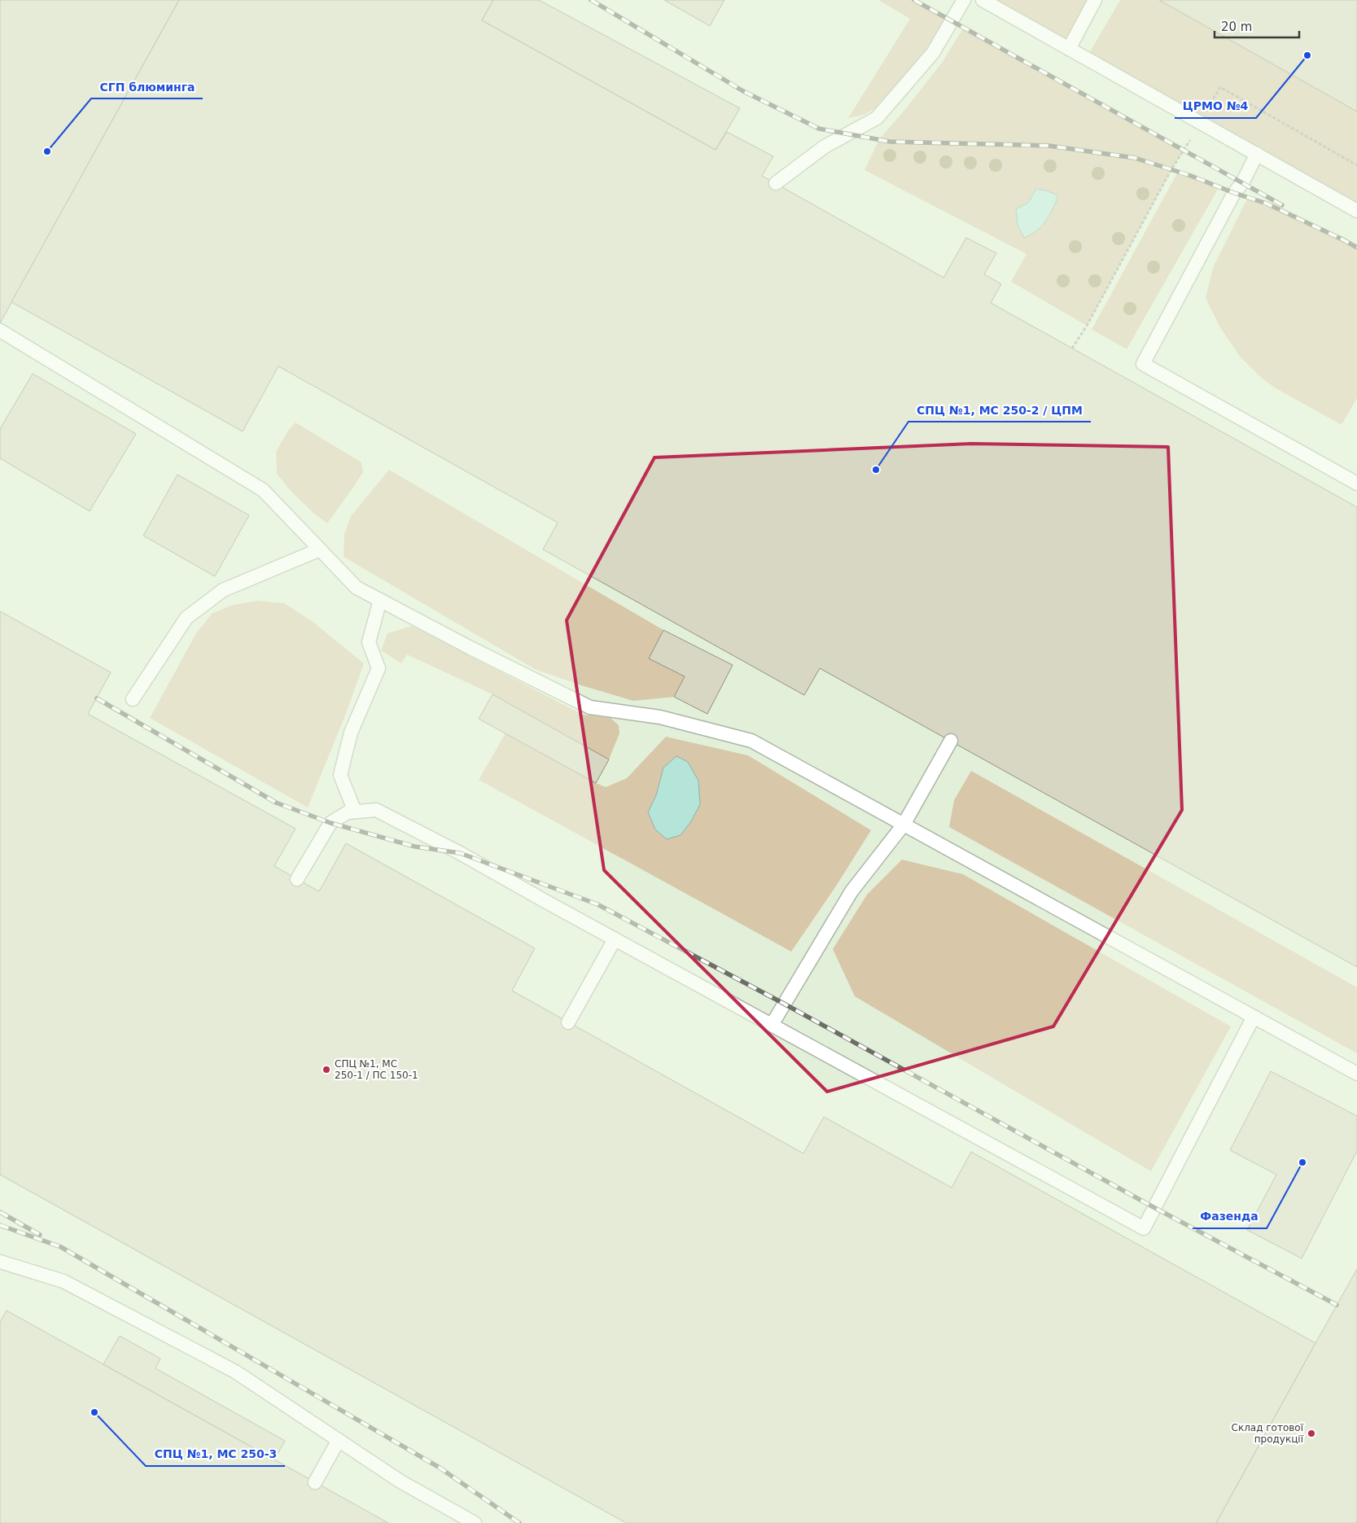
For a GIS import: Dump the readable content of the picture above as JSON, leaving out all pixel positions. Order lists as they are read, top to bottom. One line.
{"places":["ЦРМО №4","СГП блюминга","СПЦ №1, МС 250-2 / ЦПМ","СПЦ №1, МС 250-1 / ПС 150-1","Фазенда","СПЦ №1, МС 250-3","Склад готової продукції"],"scale_bar":"20 m"}
